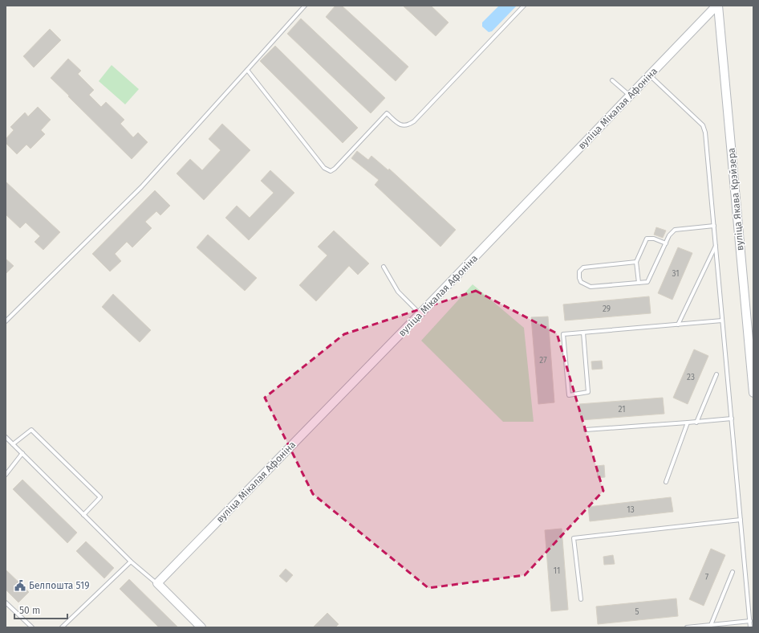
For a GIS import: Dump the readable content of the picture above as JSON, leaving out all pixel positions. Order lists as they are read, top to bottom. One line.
{"streets":{"street":["вуліца Мікалая Афоніна","вуліца Якава Крэйзера"]},"crossings":[["вуліца Мікалая Афоніна","вуліца Якава Крэйзера"]],"places":{"public building":["Белпошта 519"]},"house_numbers":["31","29","27","23","21","13","11","7","5"],"scale_bar":"50 m"}
